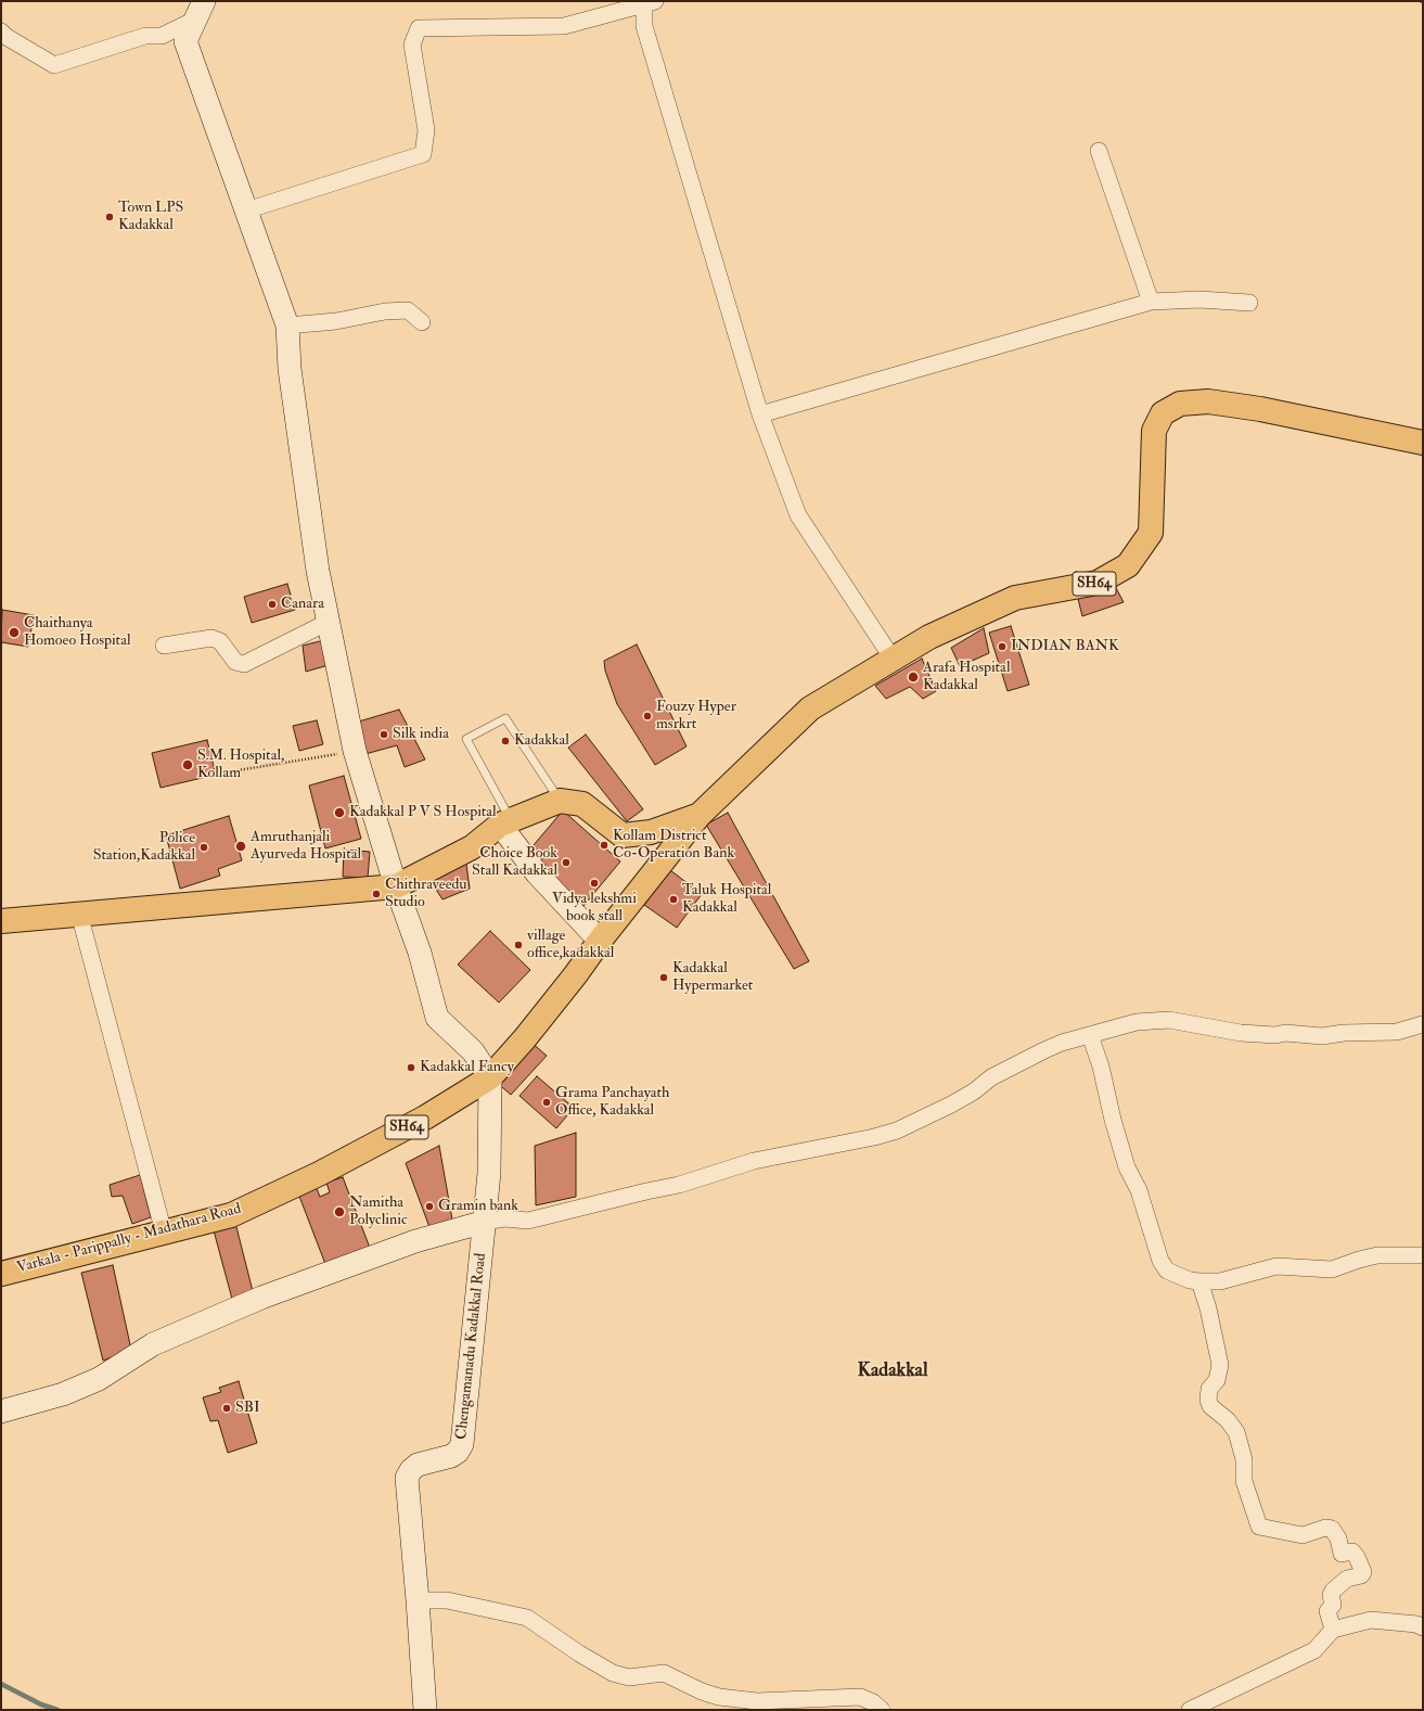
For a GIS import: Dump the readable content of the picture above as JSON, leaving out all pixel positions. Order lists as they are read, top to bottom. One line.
{"streets":{"main road":["SH64","Varkala - Parippally - Madathara Road"],"street":["Chengamanadu Kadakkal Road"]},"crossings":[["Varkala - Parippally - Madathara Road","Chengamanadu Kadakkal Road"]],"districts":["Kadakkal"],"places":["Town LPS Kadakkal","Canara","Chaithanya Homoeo Hospital","INDIAN BANK","Arafa Hospital Kadakkal","Fouzy Hyper msrkrt","Silk india","Kadakkal","S.M. Hospital, Kollam","Kadakkal P V S Hospital","Kollam District Co-Operation Bank","Amruthanjali Ayurveda Hospital","Police Station,Kadakkal","Choice Book Stall Kadakkal","Vidya lekshmi book stall","Chithraveedu Studio","Taluk Hospital Kadakkal","village office,kadakkal","Kadakkal Hypermarket","Kadakkal Fancy","Grama Panchayath Office, Kadakkal","Gramin bank","Namitha Polyclinic","SBI"]}
